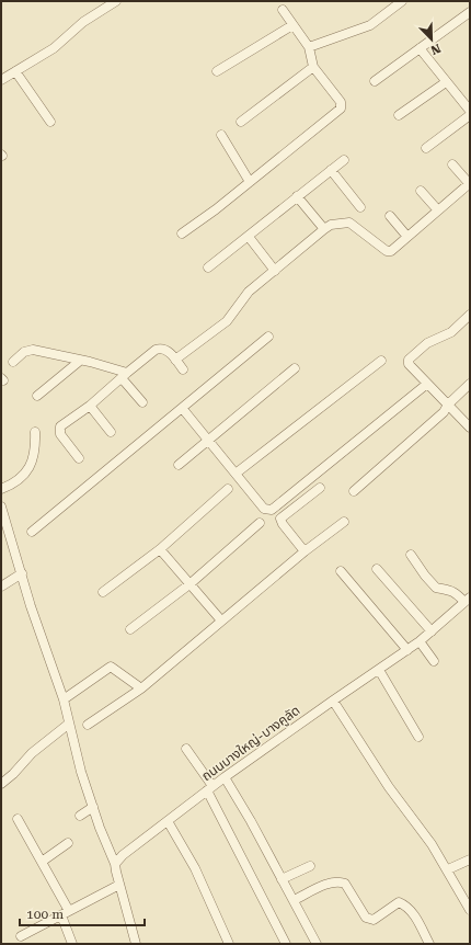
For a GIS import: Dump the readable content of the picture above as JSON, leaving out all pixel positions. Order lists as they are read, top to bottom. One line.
{"streets":{"street":["ถนนบางใหญ่-บางคูลัด"]},"scale_bar":"100 m","north":"bottom right"}
